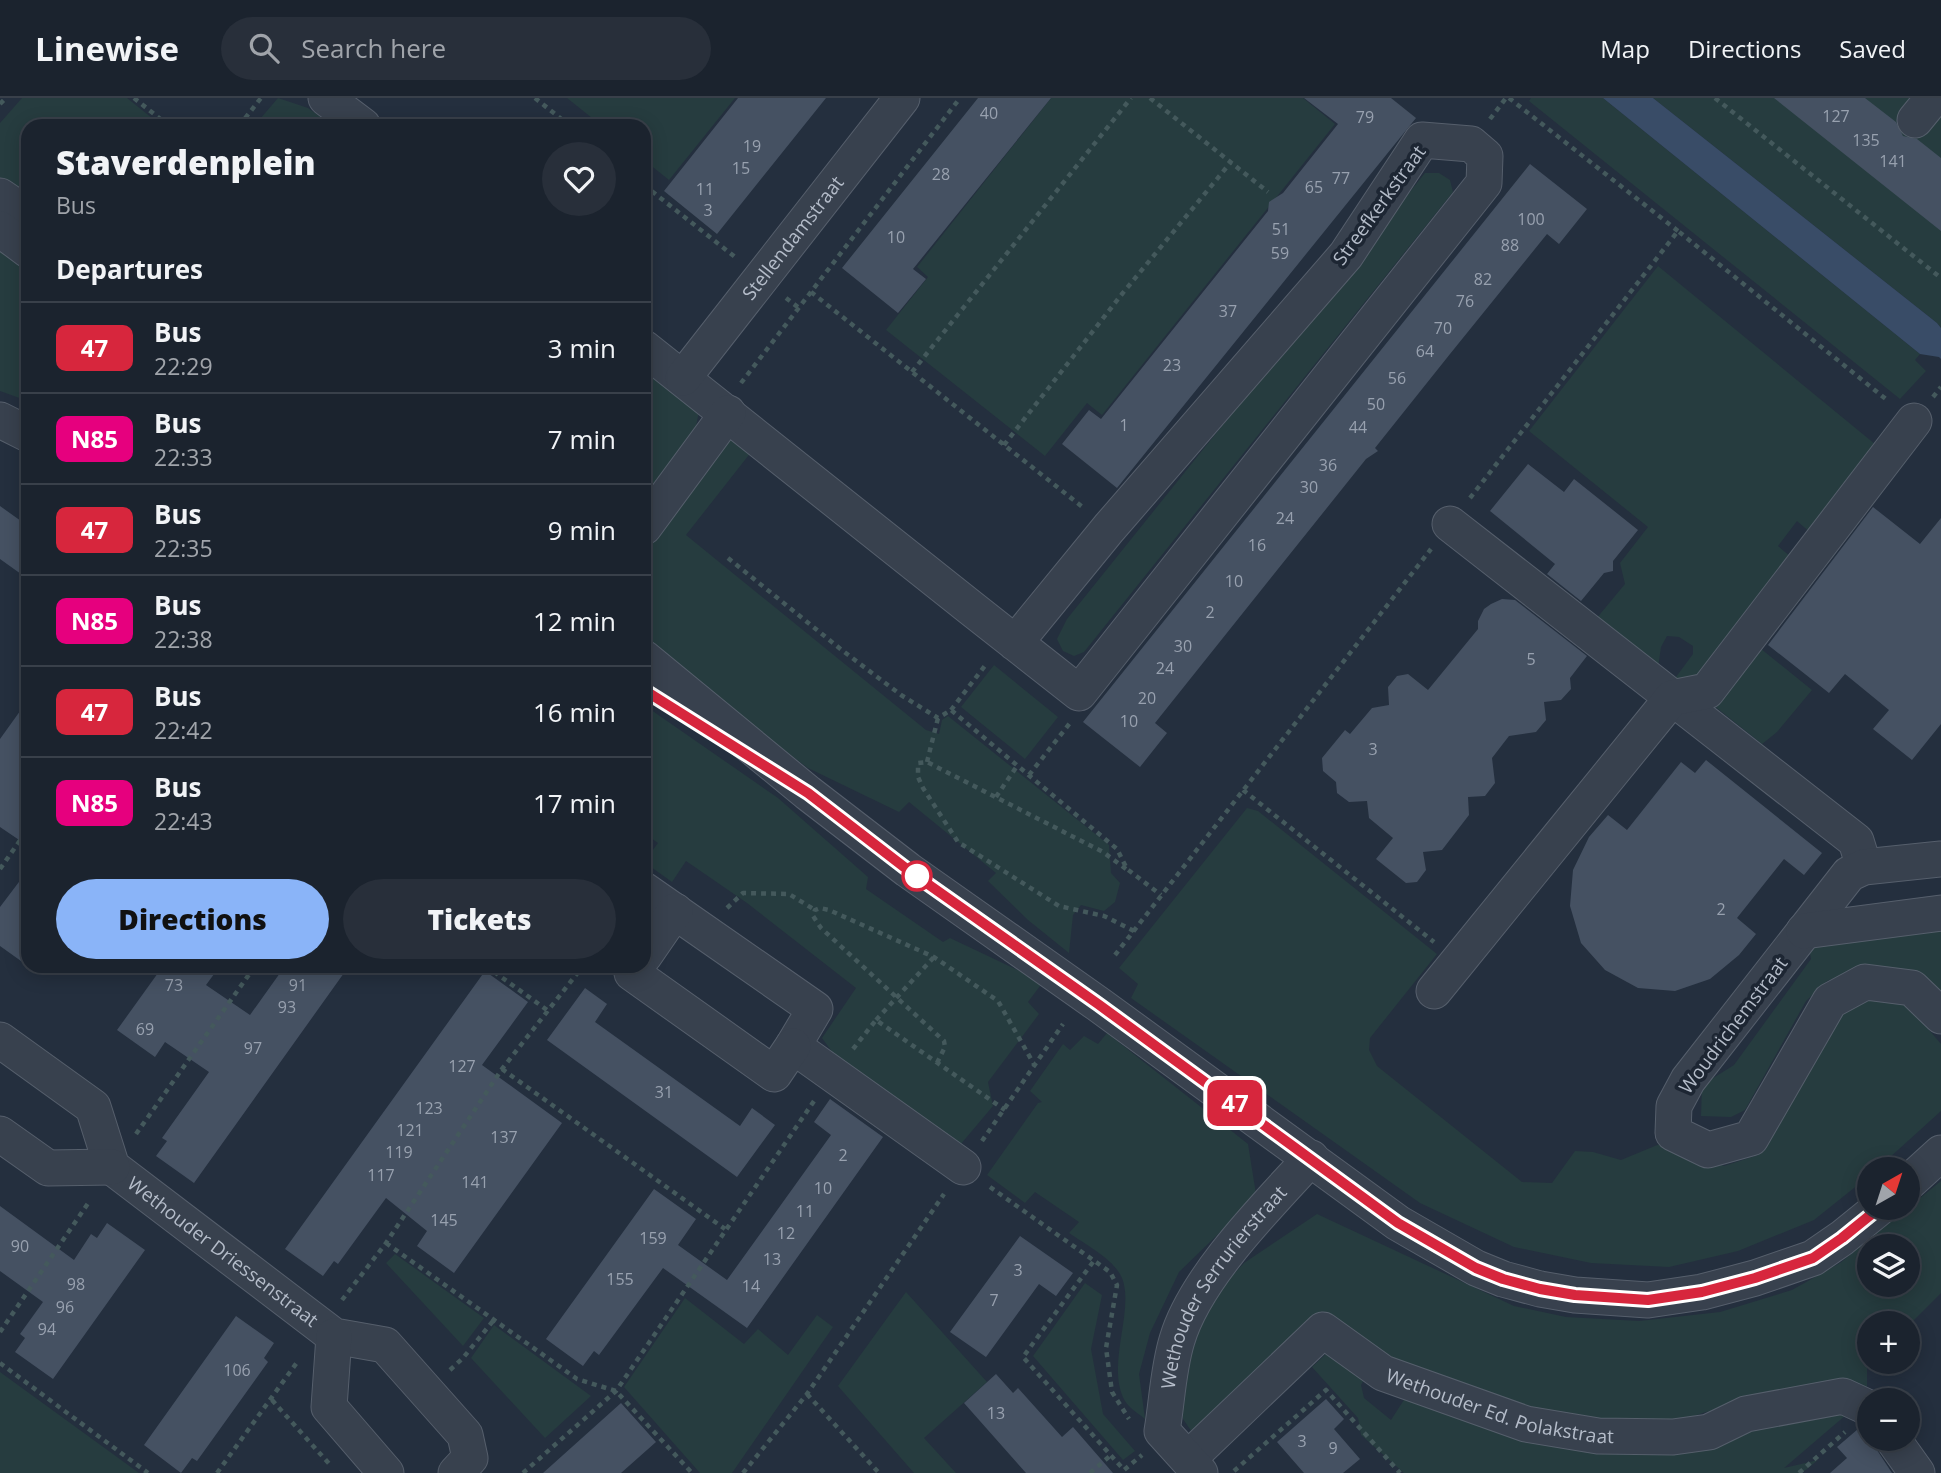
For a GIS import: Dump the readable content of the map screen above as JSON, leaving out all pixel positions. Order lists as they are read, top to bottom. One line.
{"streets":{"street":["Streefkerkstraat","Stellendamstraat","Woudrichemstraat","Wethouder Driessenstraat","Wethouder Serrurierstraat","Wethouder Ed. Polakstraat"]},"crossings":[["Wethouder Serrurierstraat","Wethouder Ed. Polakstraat"]],"lines":["bus line 47"],"house_numbers":["40","127","79","135","19","141","15","28","77","65","11","3","100","51","10","88","59","82","76","37","70","64","23","56","50","1","44","36","30","24","16","10","2","30","5","24","20","10","3","2","73","91","93","69","97","127","31","123","121","137","119","2","117","141","10","11","145","12","159","90","13","3","155","98","14","7","96","94","106","13","3","9"],"north":"top right","page":{"header":"Linewise","search":"Search here","nav":["Map","Directions","Saved"],"on_map":"47","heading":[["Staverdenplein","Bus"],"Departures"],"list":[{"mark":"47","name":"Bus","note":"22:29","value":"3 min"},{"mark":"N85","name":"Bus","note":"22:33","value":"7 min"},{"mark":"47","name":"Bus","note":"22:35","value":"9 min"},{"mark":"N85","name":"Bus","note":"22:38","value":"12 min"},{"mark":"47","name":"Bus","note":"22:42","value":"16 min"},{"mark":"N85","name":"Bus","note":"22:43","value":"17 min"}],"buttons":["Directions","Tickets"],"map_buttons":["+","−"]}}
